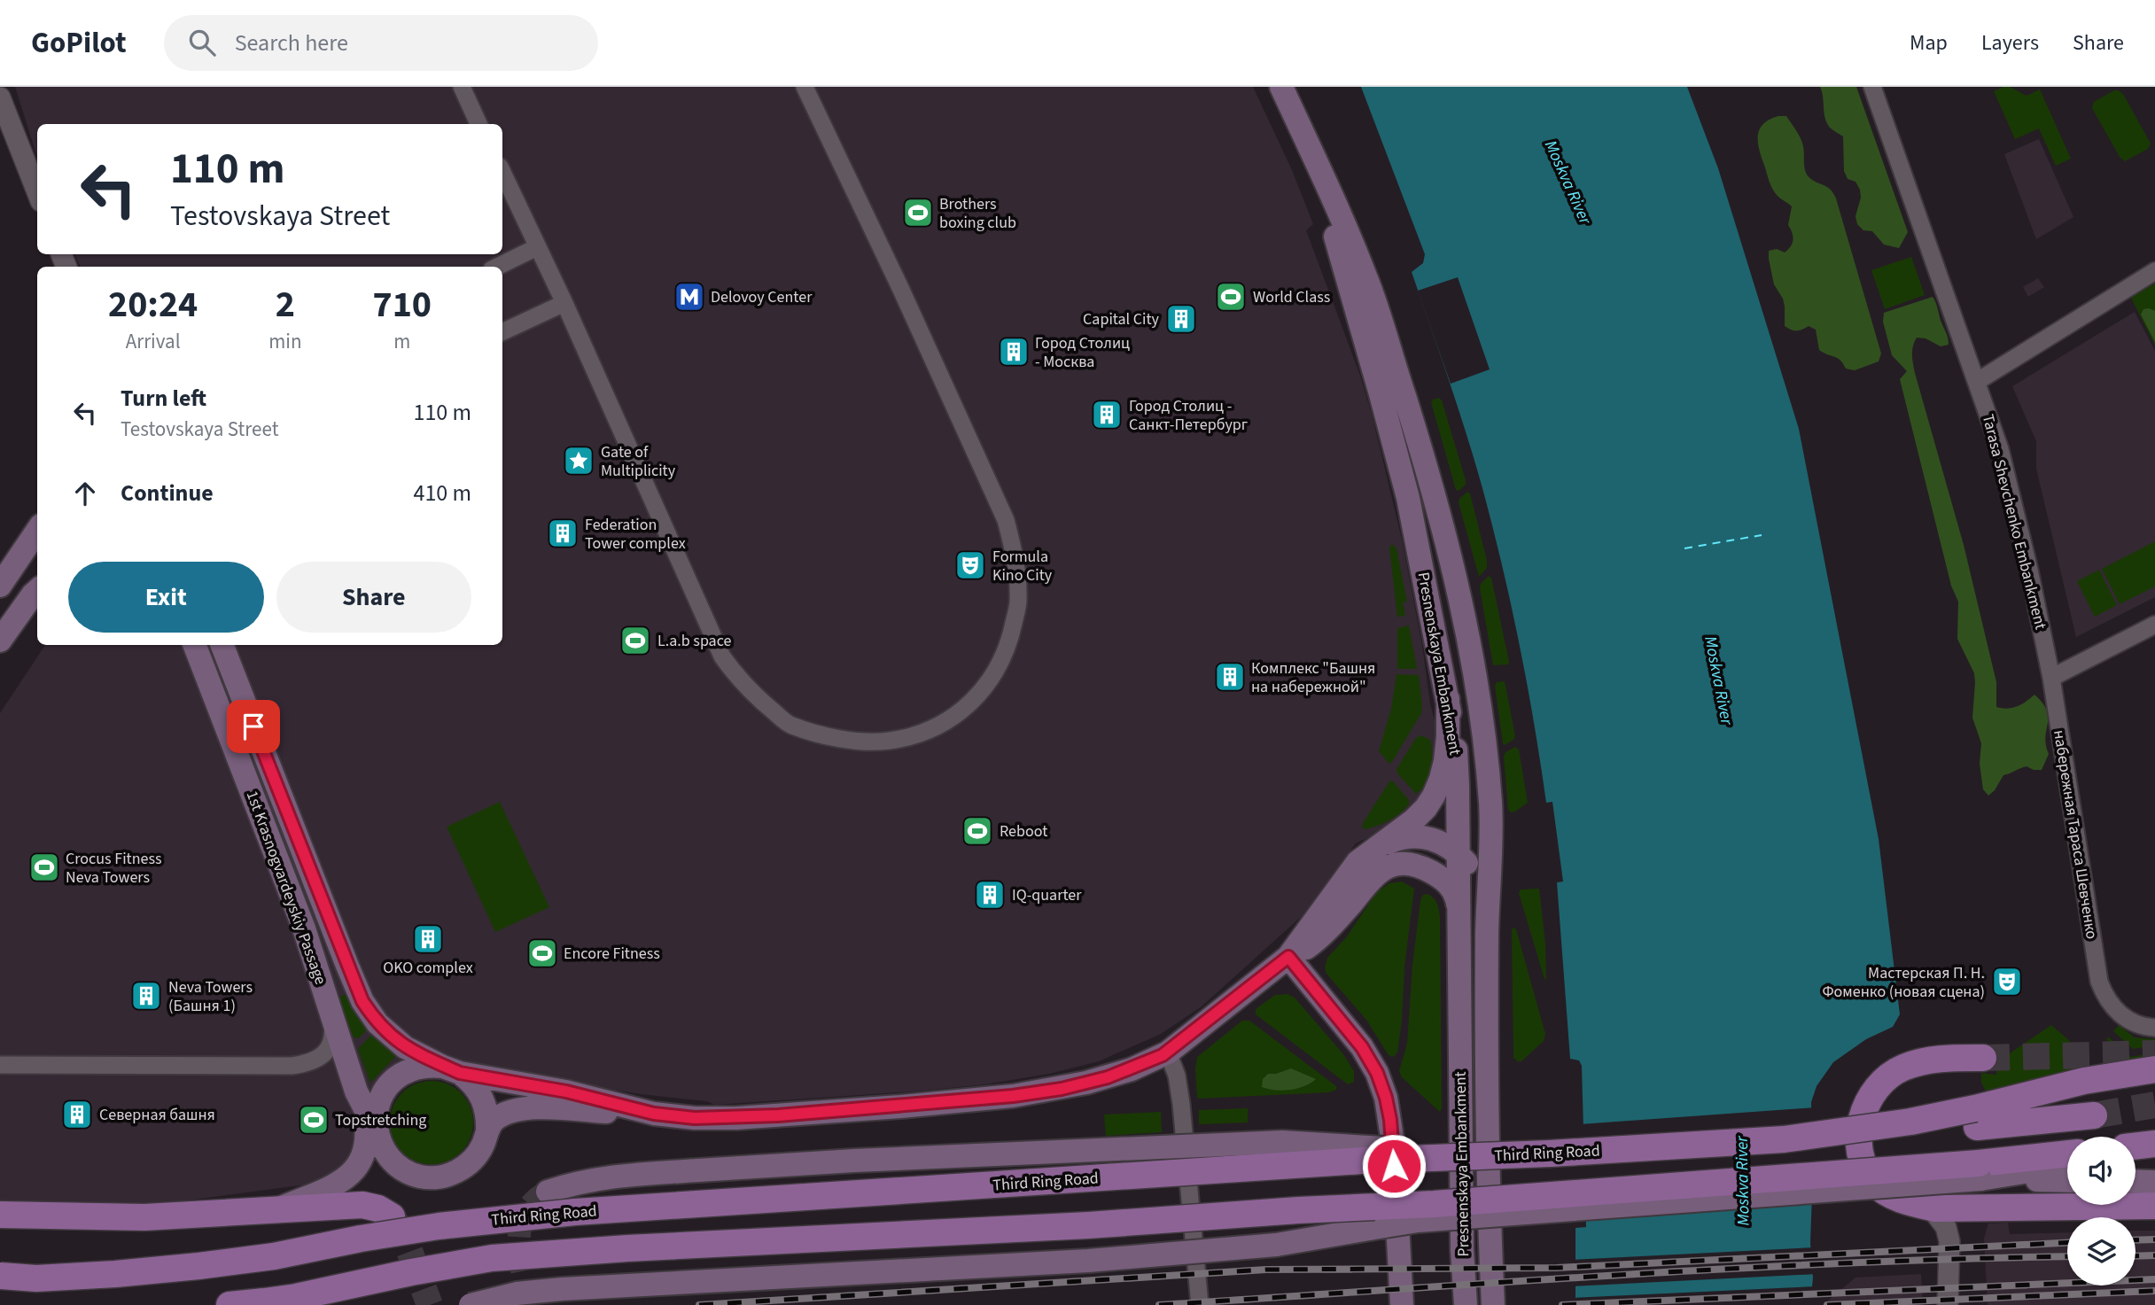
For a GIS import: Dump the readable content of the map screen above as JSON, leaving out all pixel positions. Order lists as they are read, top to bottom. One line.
{"streets":{"main road":["Presnenskaya Embankment","1st Krasnogvardeyskiy Passage","Third Ring Road"],"street":["Tarasa Shevchenko Embankment","набережная Тараса Шевченко"]},"crossings":[["Tarasa Shevchenko Embankment","набережная Тараса Шевченко"]],"water":["Moskva River"],"places":{"sports":["Brothers boxing club","World Class","L.a.b space","Reboot","Crocus Fitness Neva Towers","Encore Fitness","Topstretching"],"metro station":["Delovoy Center"],"building":["Capital City","Город Столиц - Москва","Город Столиц - Санкт-Петербург","Federation Tower complex","Комплекс \"Башня на набережной\"","IQ-quarter","OKO complex","Neva Towers (Башня 1)","Северная башня"],"place":["Gate of Multiplicity"],"theatre":["Formula Kino City","Мастерская П. Н. Фоменко (новая сцена)"]},"page":{"header":"GoPilot","search":"Search here","nav":["Map","Layers","Share"],"turn":["110 m","Testovskaya Street"],"eta":["20:24","Arrival","2","min","710","m"],"list":[{"name":"Turn left","note":"Testovskaya Street","value":"110 m"},{"name":"Continue","value":"410 m"}],"buttons":["Exit","Share"]}}
